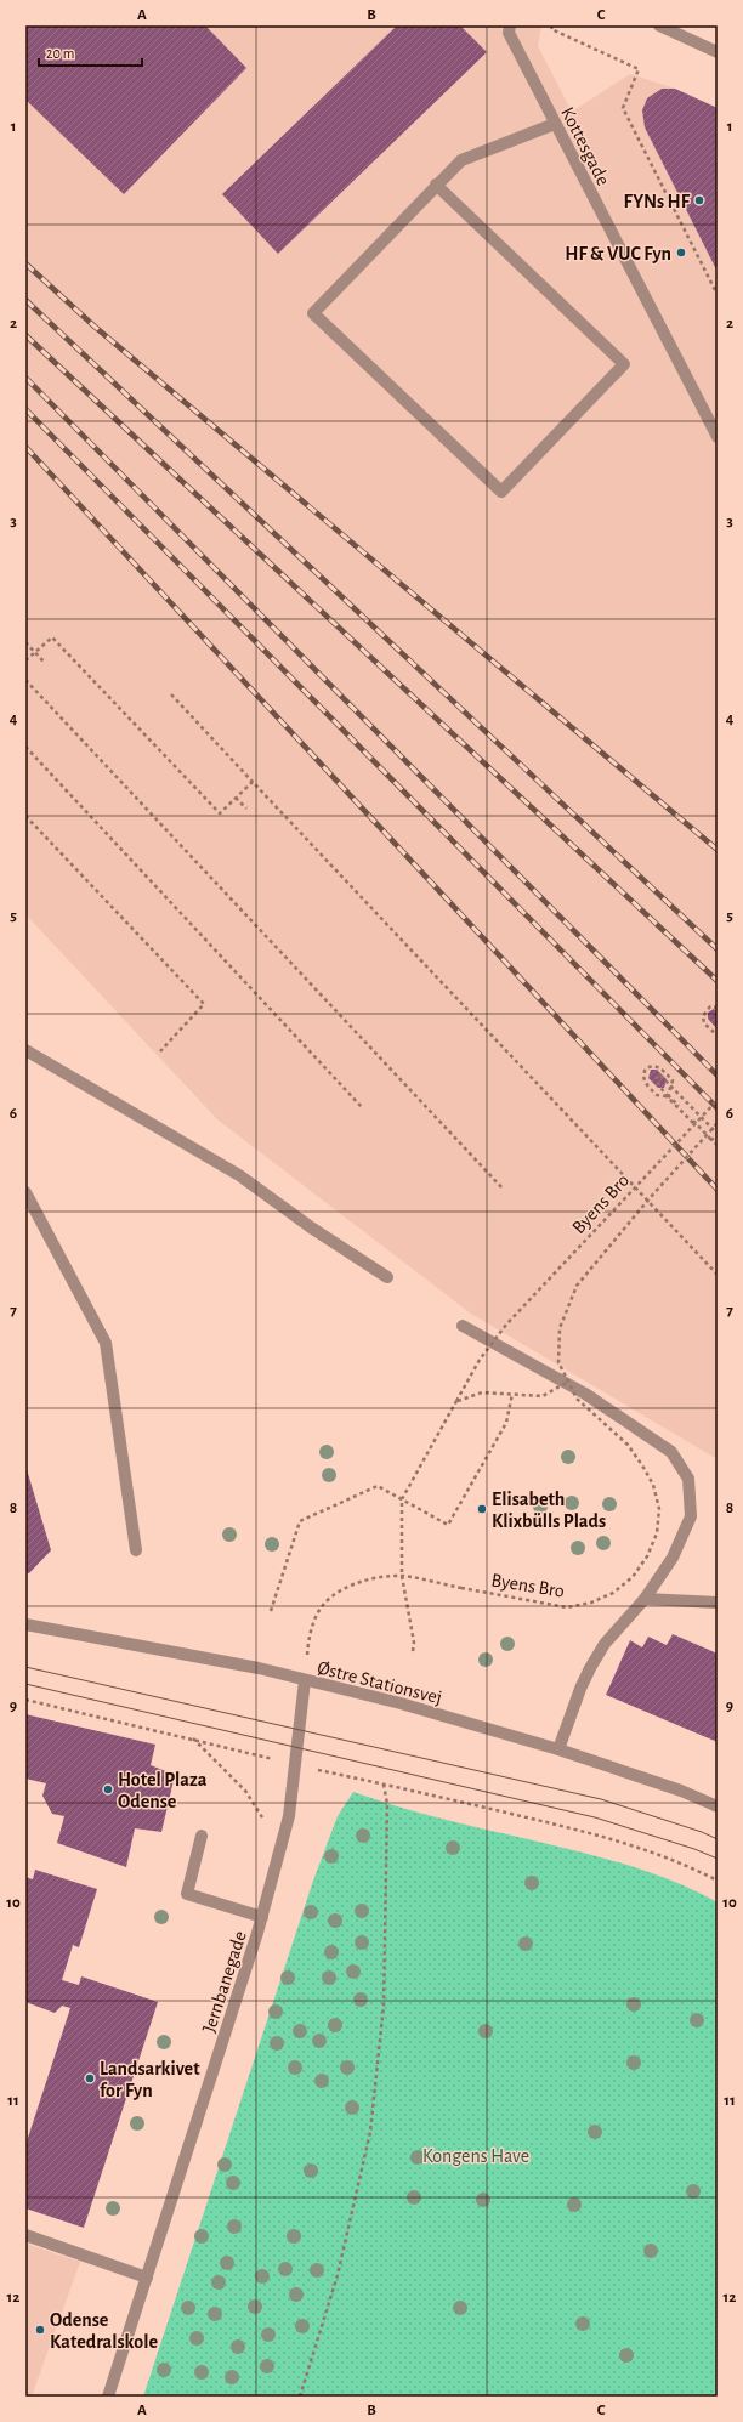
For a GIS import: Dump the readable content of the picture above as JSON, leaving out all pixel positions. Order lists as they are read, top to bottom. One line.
{"streets":{"street":["Kottesgade","Østre Stationsvej","Jernbanegade"],"path":["Byens Bro"]},"crossings":[["Byens Bro","Østre Stationsvej"],["Byens Bro","Jernbanegade"],["Østre Stationsvej","Jernbanegade"]],"parks":["Kongens Have"],"places":["FYNs HF","HF & VUC Fyn","Elisabeth Klixbülls Plads","Hotel Plaza Odense","Landsarkivet for Fyn","Odense Katedralskole"],"scale_bar":"20 m","grid":{"columns":["A","B","C"],"rows":["1","2","3","4","5","6","7","8","9","10","11","12"]}}
